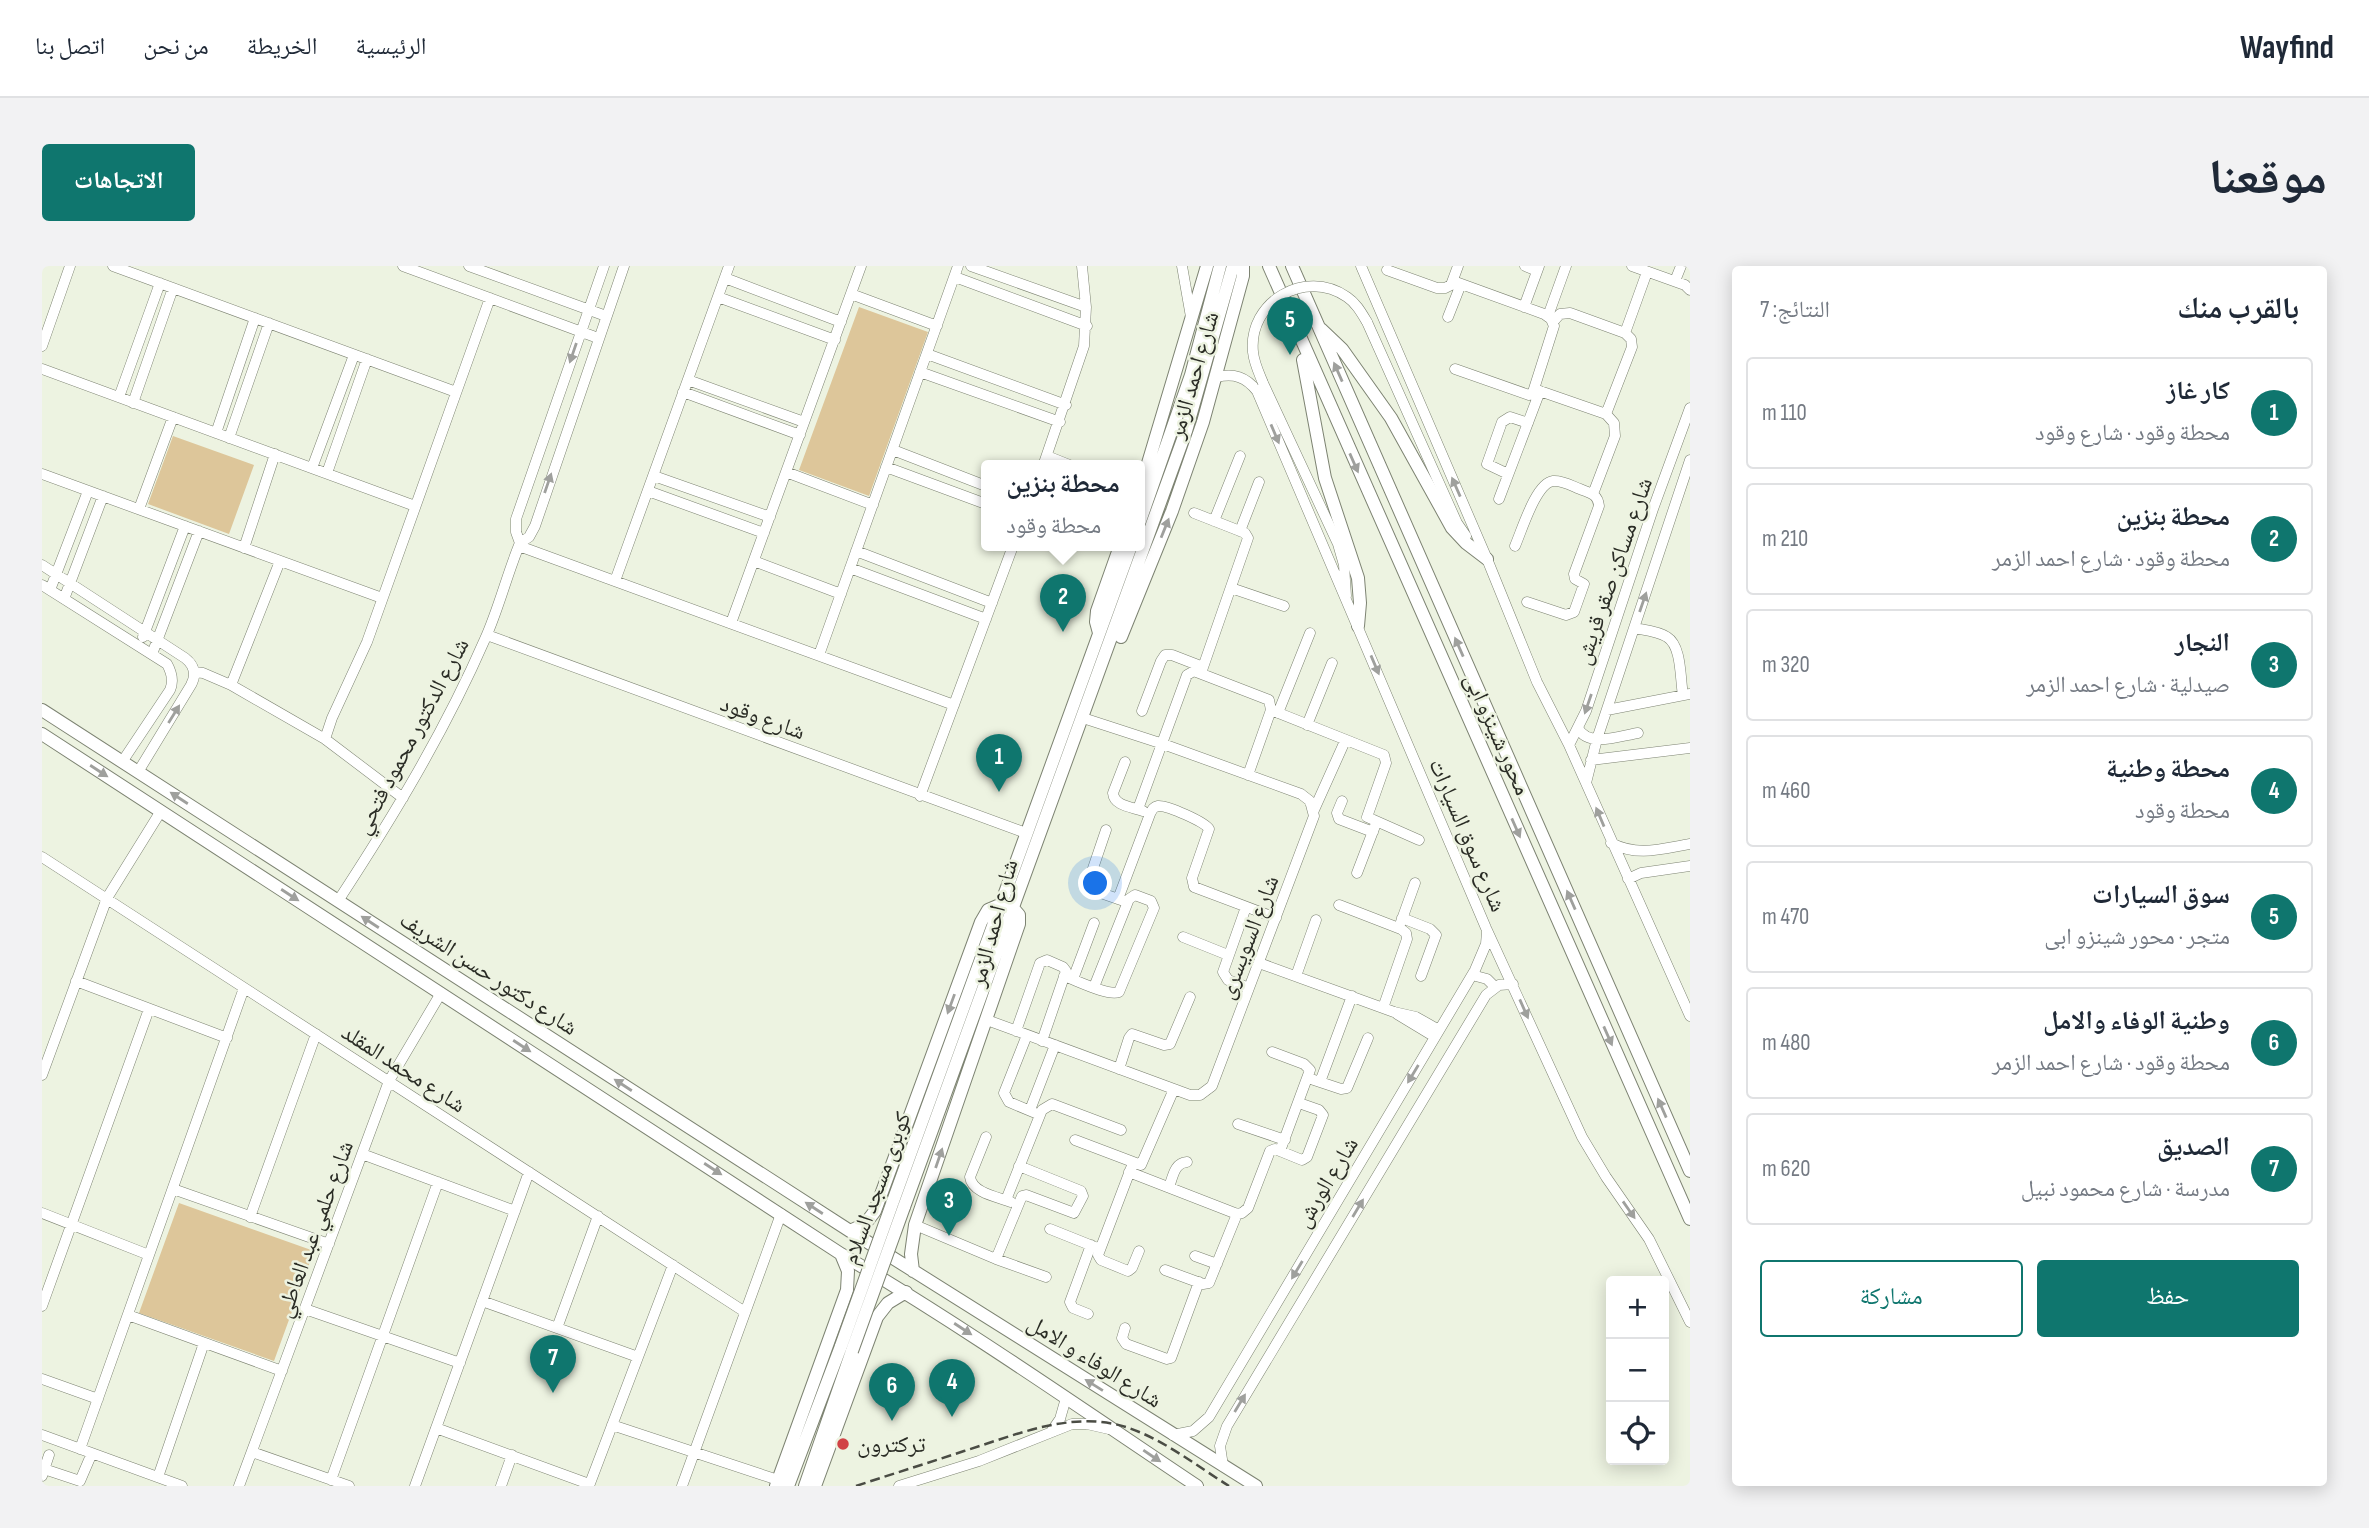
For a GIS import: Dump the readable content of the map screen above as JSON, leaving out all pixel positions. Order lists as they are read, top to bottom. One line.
{"streets":{"main road":["شارع احمد الزمر","محور شينزو ابى","شارع دكتور حسن الشريف","كوبرى مسجد السلام","شارع الوفاء و الامل"],"street":["شارع مساكن صقر قريش","شارع وقود","شارع الدكتور محمود فتحي","شارع سوق السيارات","شارع السويسرى","شارع محمد المقلد","شارع الورش","شارع حلمي عبد العاطي"]},"crossings":[["شارع احمد الزمر","شارع وقود"],["شارع احمد الزمر","شارع سوق السيارات"],["شارع احمد الزمر","شارع السويسرى"],["شارع احمد الزمر","شارع دكتور حسن الشريف"],["شارع احمد الزمر","كوبرى مسجد السلام"],["شارع احمد الزمر","شارع الوفاء و الامل"],["شارع وقود","شارع الدكتور محمود فتحي"],["شارع الدكتور محمود فتحي","شارع دكتور حسن الشريف"],["شارع سوق السيارات","شارع الورش"],["شارع دكتور حسن الشريف","شارع حلمي عبد العاطي"],["شارع دكتور حسن الشريف","شارع الوفاء و الامل"],["شارع محمد المقلد","شارع حلمي عبد العاطي"],["شارع الورش","شارع الوفاء و الامل"]],"one_way":["شارع سوق السيارات"],"places":["تركترون"],"page":{"header":"Wayfind","nav":["الرئيسية","الخريطة","من نحن","اتصل بنا"],"title":"موقعنا","buttons":["الاتجاهات",["حفظ","مشاركة"]],"heading":["بالقرب منك","النتائج: 7"],"pins":["5","2","1","3","7","4","6"],"list":[{"mark":"1","name":"كار غاز","note":"محطة وقود · شارع وقود","value":"110 m"},{"mark":"2","name":"محطة بنزين","note":"محطة وقود · شارع احمد الزمر","value":"210 m"},{"mark":"3","name":"النجار","note":"صيدلية · شارع احمد الزمر","value":"320 m"},{"mark":"4","name":"محطة وطنية","note":"محطة وقود","value":"460 m"},{"mark":"5","name":"سوق السيارات","note":"متجر · محور شينزو ابى","value":"470 m"},{"mark":"6","name":"وطنية الوفاء والامل","note":"محطة وقود · شارع احمد الزمر","value":"480 m"},{"mark":"7","name":"الصديق","note":"مدرسة · شارع محمود نبيل","value":"620 m"}],"popup":["محطة بنزين","محطة وقود"],"map_buttons":["+","−"]}}
